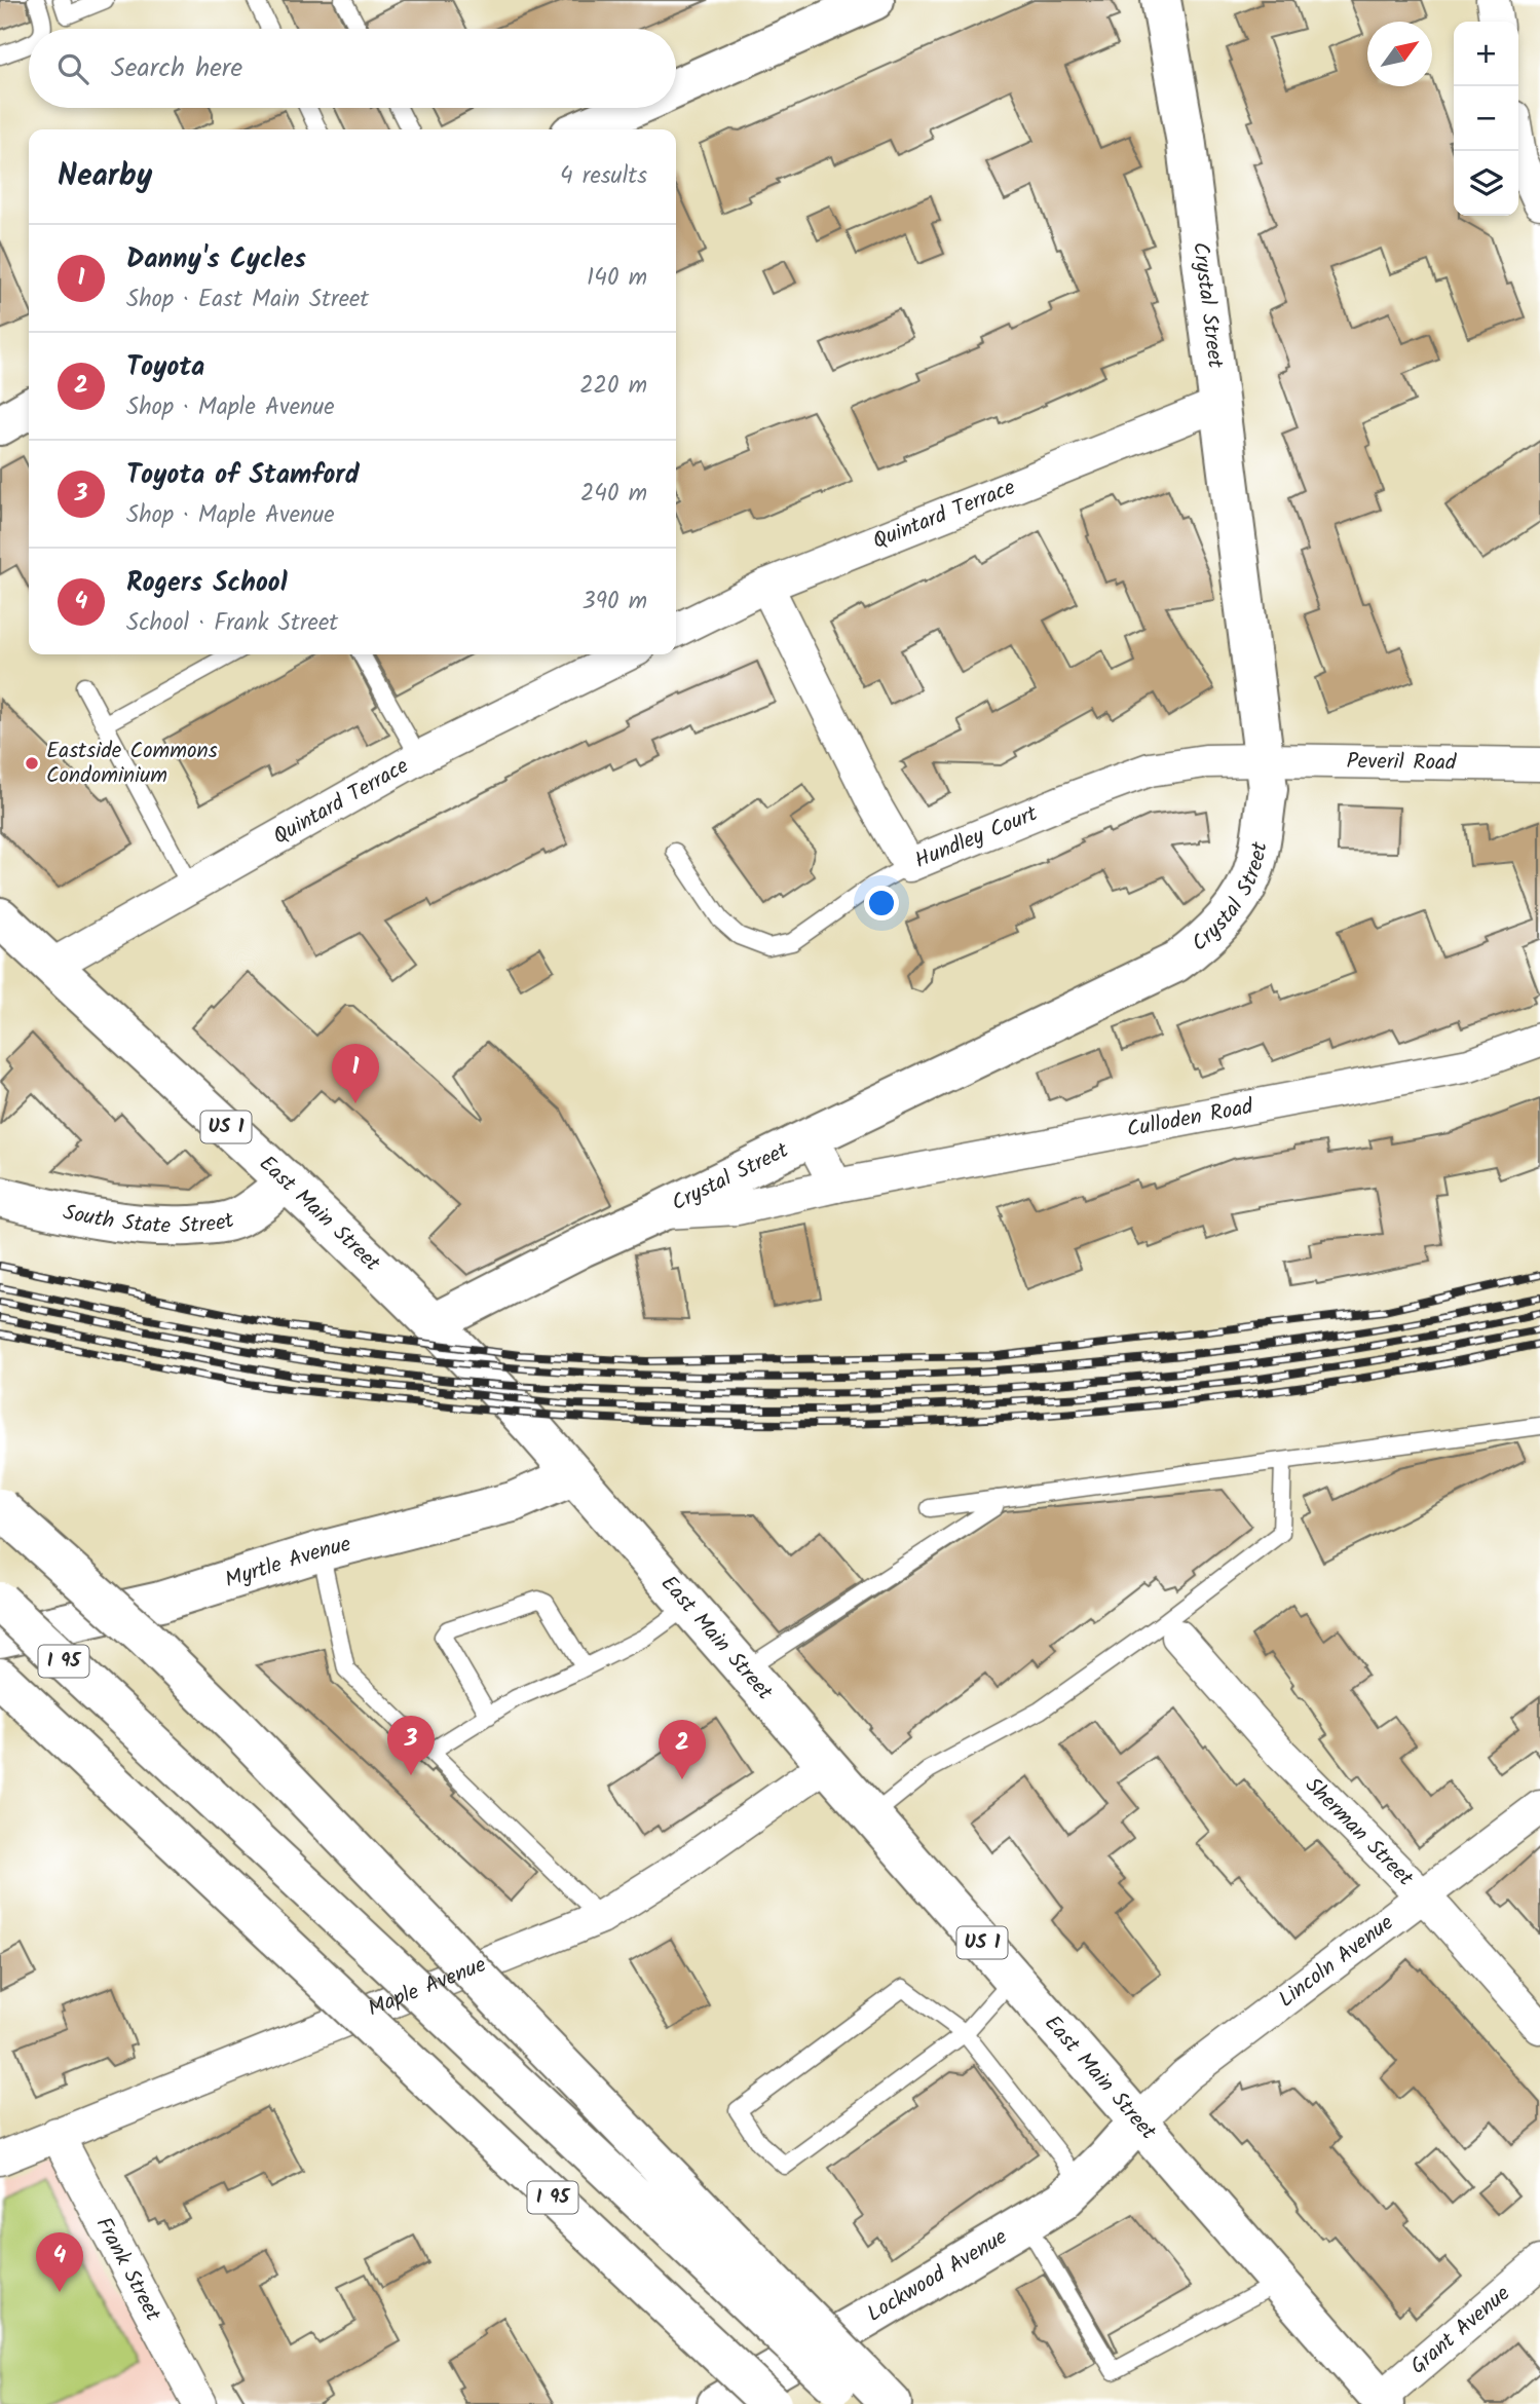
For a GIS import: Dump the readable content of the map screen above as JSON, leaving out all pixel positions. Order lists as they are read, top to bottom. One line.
{"streets":{"main road":["Crystal Street","US 1","South State Street","East Main Street","Myrtle Avenue","I 95","Lockwood Avenue"],"street":["Quintard Terrace","Peveril Road","Hundley Court","Culloden Road","Sherman Street","Lincoln Avenue","Maple Avenue","Frank Street","Grant Avenue"]},"crossings":[["Crystal Street","Quintard Terrace"],["Crystal Street","Peveril Road"],["Crystal Street","Hundley Court"],["Crystal Street","Culloden Road"],["Crystal Street","East Main Street"],["Quintard Terrace","Hundley Court"],["Quintard Terrace","East Main Street"],["Peveril Road","Hundley Court"],["South State Street","East Main Street"],["East Main Street","Myrtle Avenue"],["East Main Street","Lincoln Avenue"],["East Main Street","Maple Avenue"],["East Main Street","Lockwood Avenue"],["East Main Street","Grant Avenue"],["Sherman Street","Lincoln Avenue"],["Lincoln Avenue","Lockwood Avenue"],["Maple Avenue","Frank Street"]],"places":["Eastside Commons Condominium"],"north":"top right","page":{"map_buttons":["+","−"],"search":"Search here","heading":["Nearby","4 results"],"list":[{"mark":"1","name":"Danny's Cycles","note":"Shop · East Main Street","value":"140 m"},{"mark":"2","name":"Toyota","note":"Shop · Maple Avenue","value":"220 m"},{"mark":"3","name":"Toyota of Stamford","note":"Shop · Maple Avenue","value":"240 m"},{"mark":"4","name":"Rogers School","note":"School · Frank Street","value":"390 m"}],"pins":["1","3","2","4"]}}
